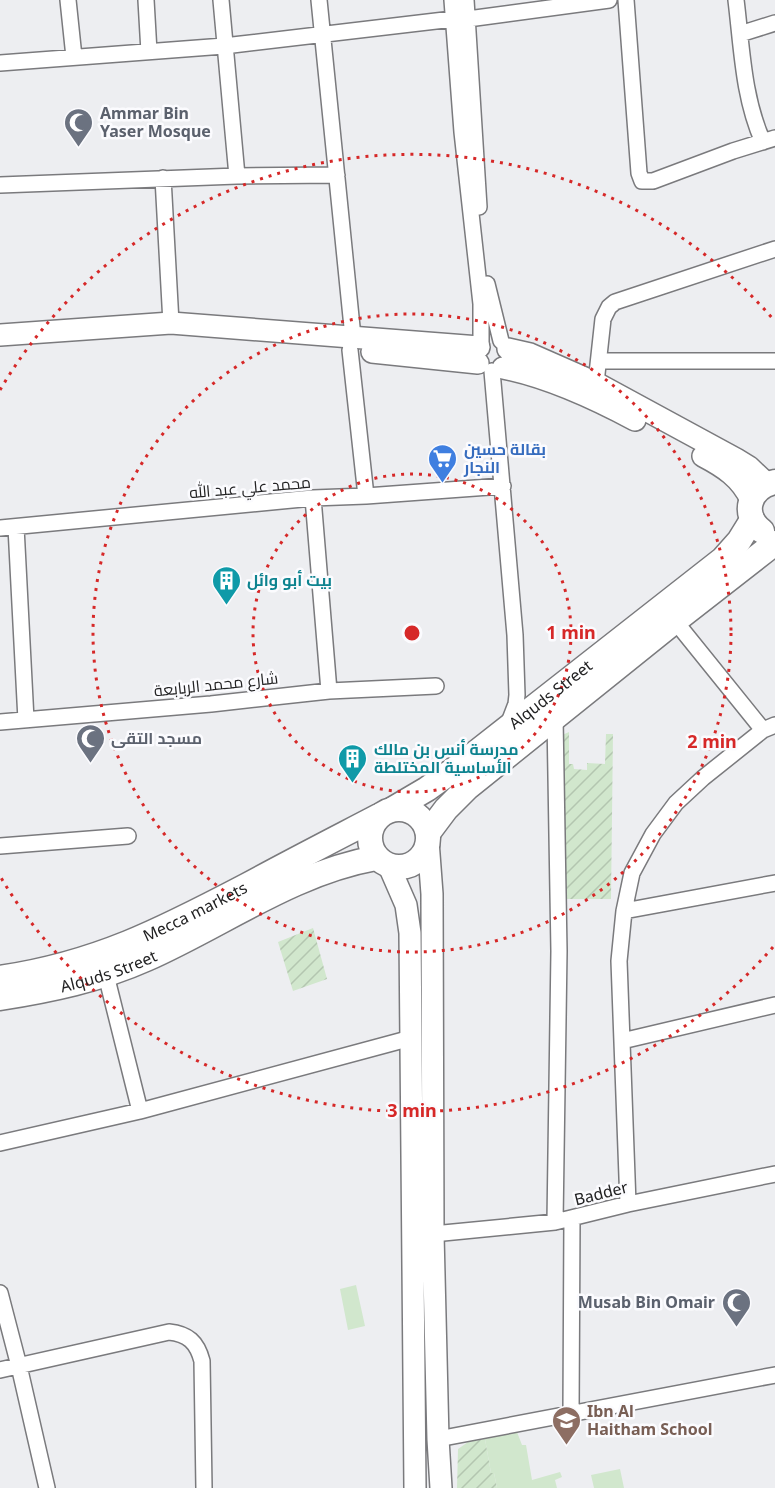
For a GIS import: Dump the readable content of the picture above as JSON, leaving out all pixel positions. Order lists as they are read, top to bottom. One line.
{"streets":{"main road":["Alquds Street","Mecca markets"],"street":["محمد علي عبد الله","شارع محمد الربابعة","Badder"]},"crossings":[["Alquds Street","Mecca markets"]],"places":{"mosque":["Ammar Bin Yaser Mosque","مسجد التقى","Musab Bin Omair"],"supermarket":["بقالة حسين النجار"],"building":["بيت أبو وائل","مدرسة أنس بن مالك الأساسية المختلطة"],"school or university":["Ibn Al Haitham School"]},"rings":["1 min","2 min","3 min"]}
